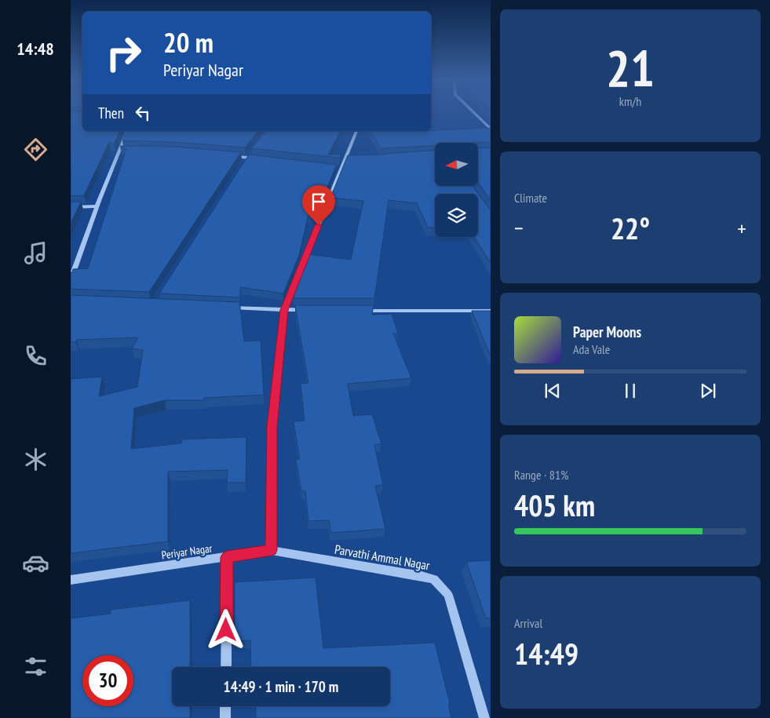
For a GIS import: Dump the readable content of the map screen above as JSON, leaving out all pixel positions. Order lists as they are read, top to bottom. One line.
{"streets":{"street":["Periyar Nagar","Parvathi Ammal Nagar"]},"crossings":[["Periyar Nagar","Parvathi Ammal Nagar"]],"north":"left","page":{"tabs":"14:48","tile":[["21","km/h"],"Climate",["Range · 81%","405 km"],["Arrival","14:49"]],"turn":["20 m","Periyar Nagar"],"then":"Then","heat":["−","22°","+"],"song":["Paper Moons","Ada Vale"],"limit":"30","trip":"14:49 · 1 min · 170 m"}}
